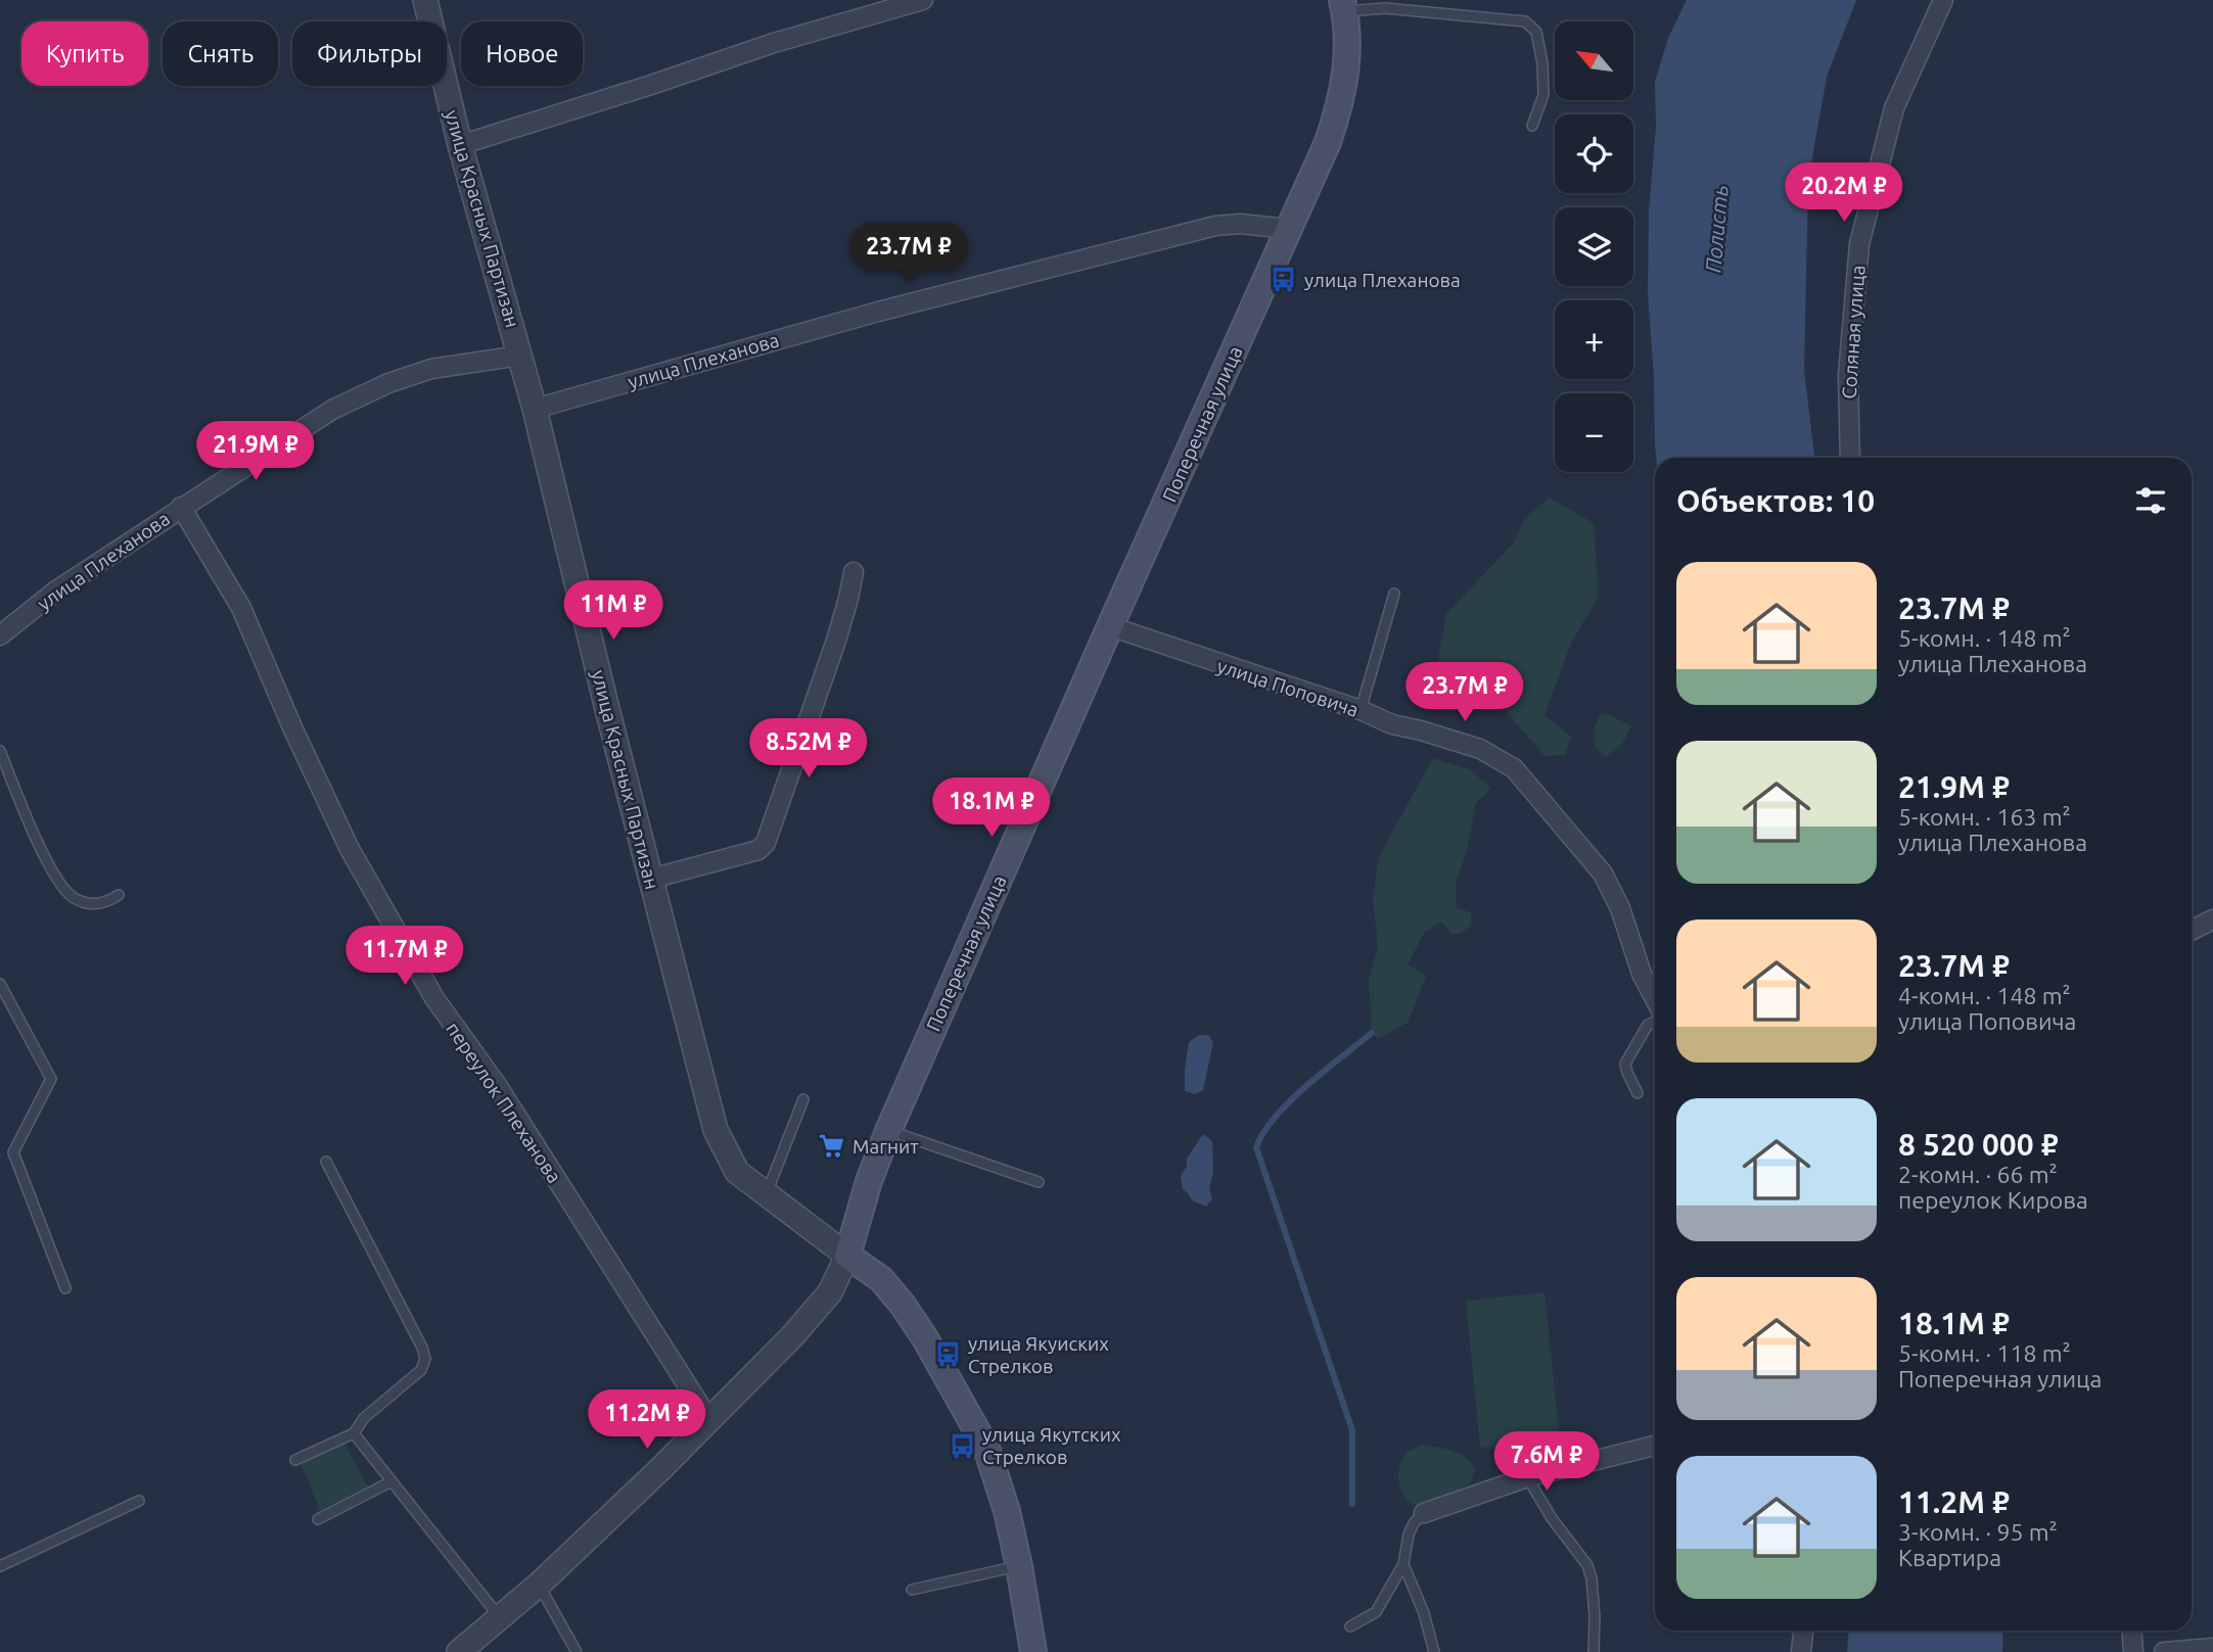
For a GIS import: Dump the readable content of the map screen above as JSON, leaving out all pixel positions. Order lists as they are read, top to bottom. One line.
{"streets":{"main road":["Поперечная улица"],"street":["улица Красных Партизан","Соляная улица","улица Плеханова","улица Поповича","переулок Плеханова"]},"crossings":[["улица Красных Партизан","улица Плеханова"],["улица Красных Партизан","Поперечная улица"],["улица Плеханова","Поперечная улица"],["улица Плеханова","переулок Плеханова"],["Поперечная улица","улица Поповича"]],"water":["Полисть"],"places":{"bus stop":["улица Плеханова","улица Якуиских Стрелков","улица Якутских Стрелков"],"supermarket":["Магнит"]},"north":"top left","page":{"map_buttons":["+","−"],"chip":["Купить","Снять","Фильтры","Новое"],"price":["20.2M ₽","23.7M ₽","21.9M ₽","11M ₽","23.7M ₽","8.52M ₽","18.1M ₽","11.7M ₽","11.2M ₽","7.6M ₽"],"heading":"Объектов: 10","list":[{"name":"23.7M ₽","note":"5-комн. · 148 m² · улица Плеханова"},{"name":"21.9M ₽","note":"5-комн. · 163 m² · улица Плеханова"},{"name":"23.7M ₽","note":"4-комн. · 148 m² · улица Поповича"},{"name":"8 520 000 ₽","note":"2-комн. · 66 m² · переулок Кирова"},{"name":"18.1M ₽","note":"5-комн. · 118 m² · Поперечная улица"},{"name":"11.2M ₽","note":"3-комн. · 95 m² · Квартира"}]}}
